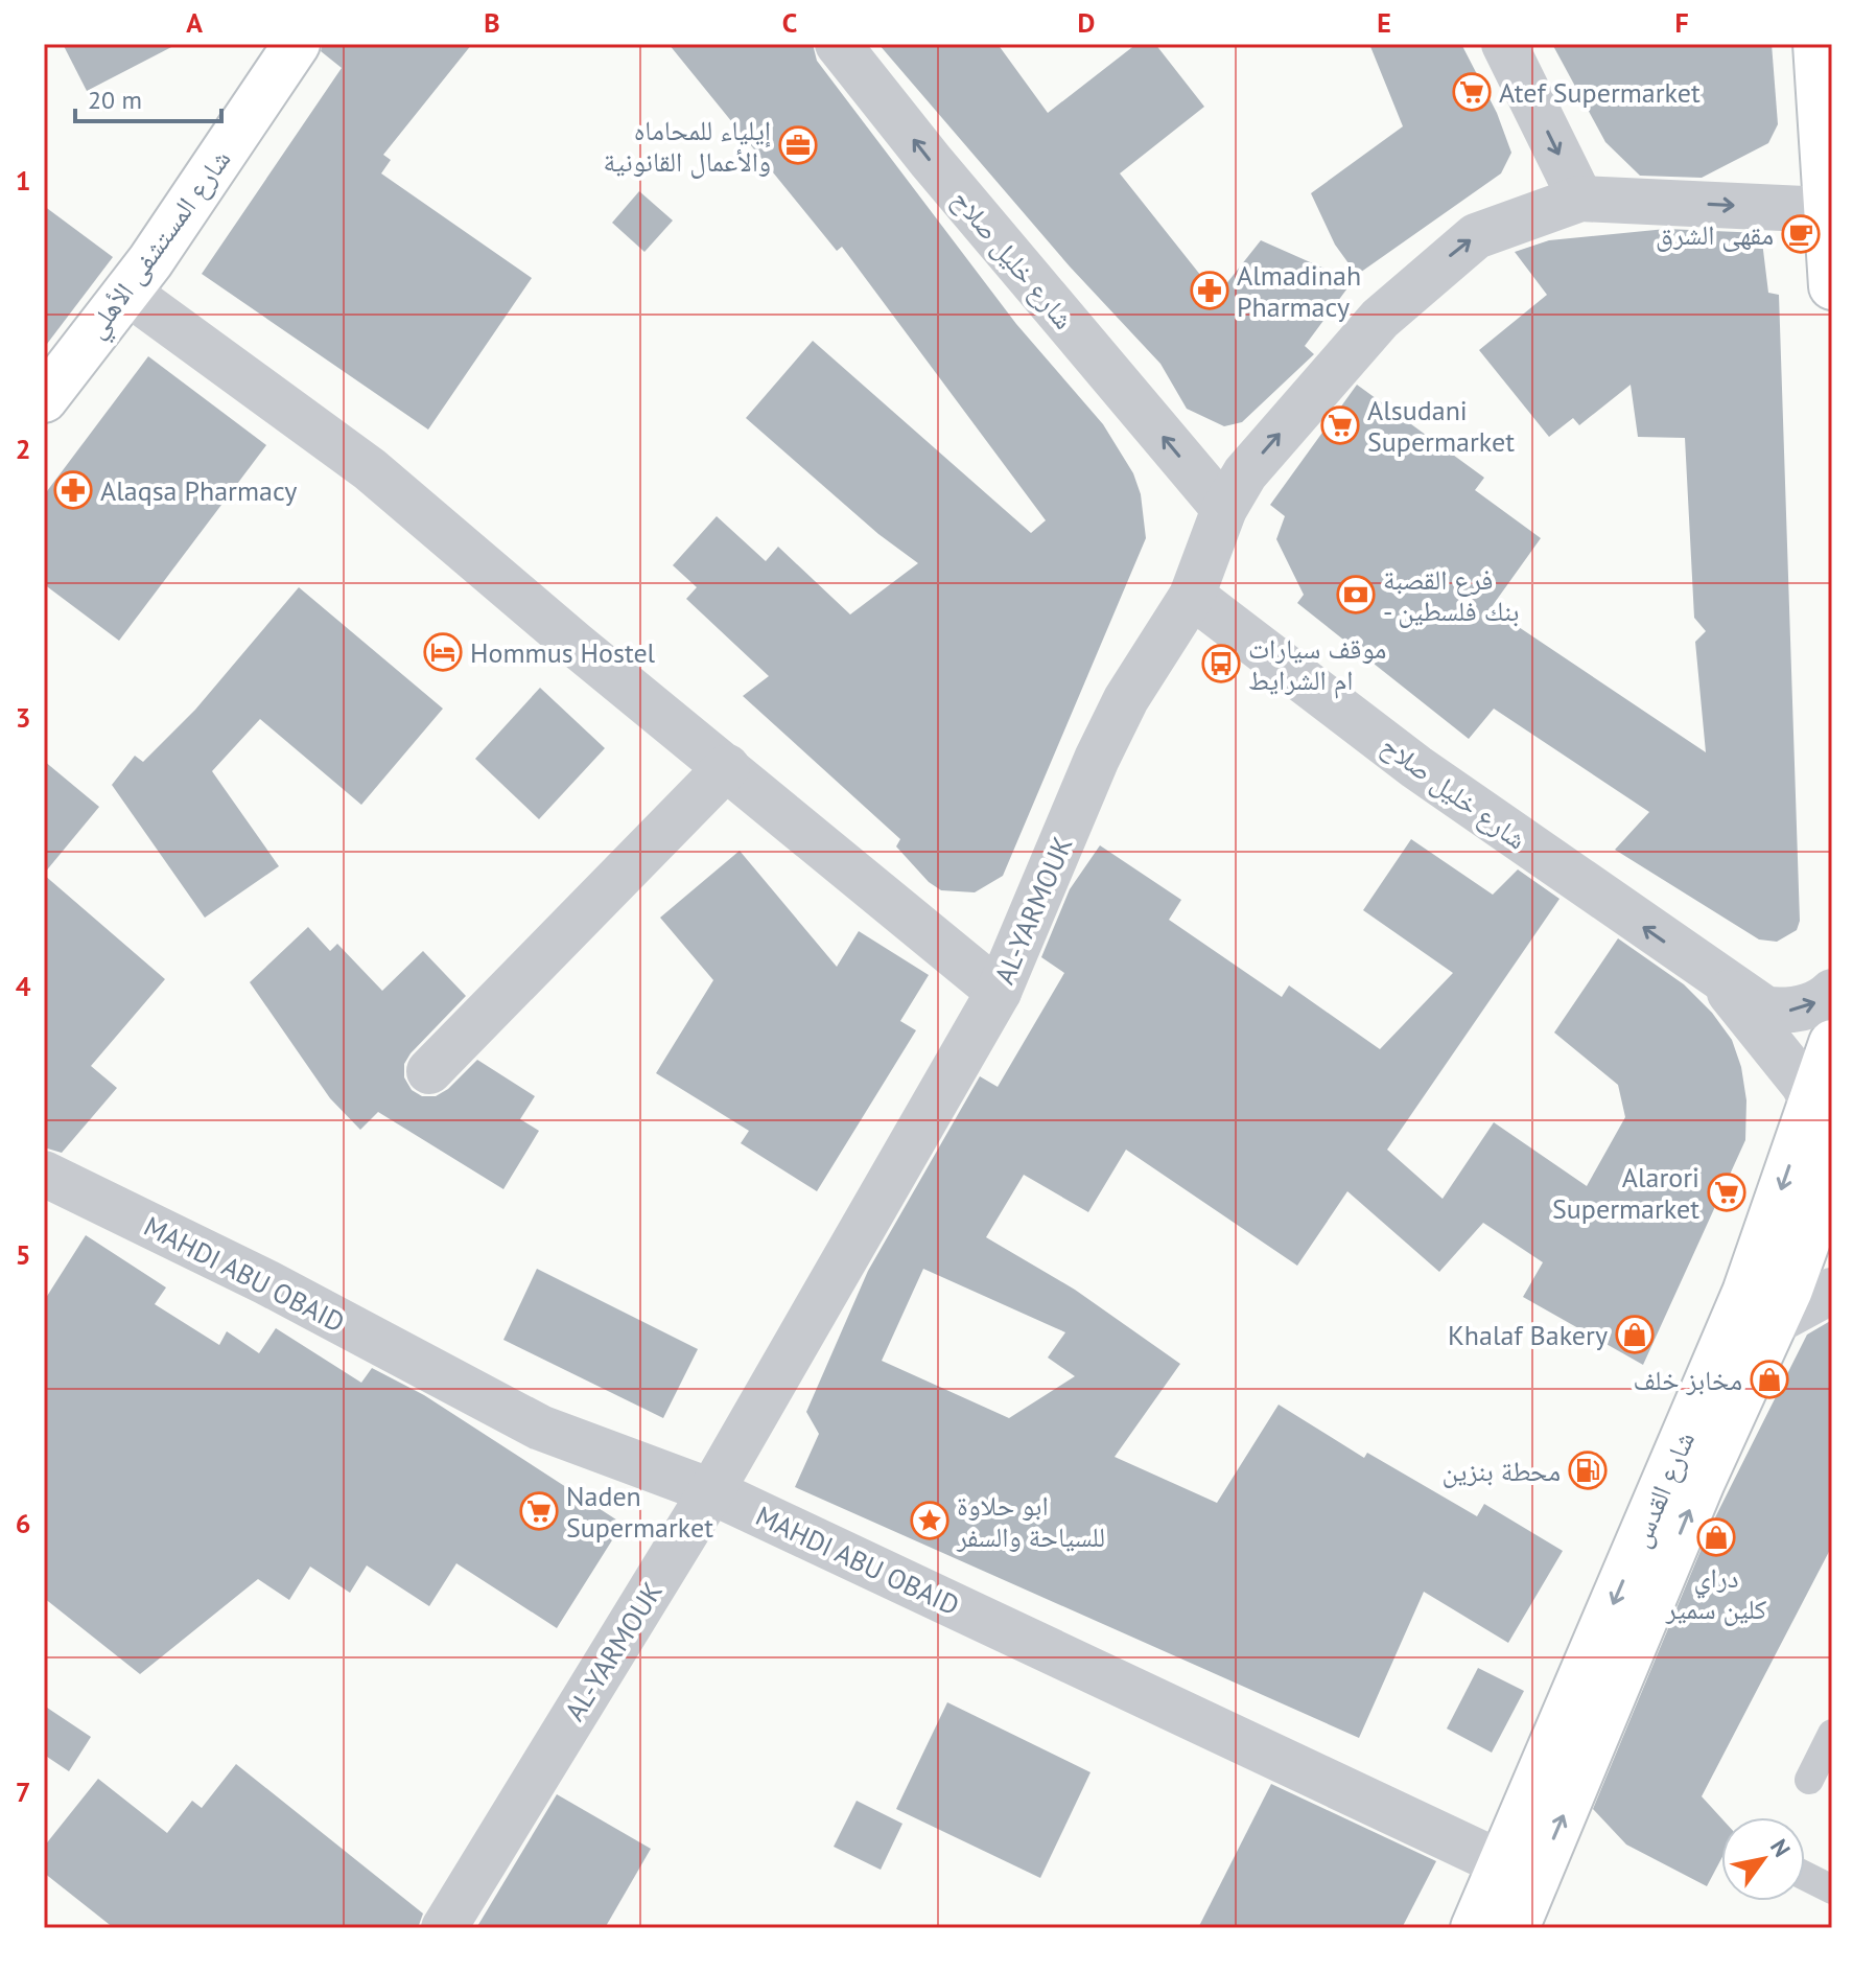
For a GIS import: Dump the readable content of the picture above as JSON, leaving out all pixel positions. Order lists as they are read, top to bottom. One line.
{"streets":{"main road":["شارع المستشفى الأهلي","شارع القدس"],"street":["شارع خليل صلاح","AL-YARMOUK","MAHDI ABU OBAID"]},"crossings":[["شارع خليل صلاح","AL-YARMOUK"],["AL-YARMOUK","MAHDI ABU OBAID"],["MAHDI ABU OBAID","شارع القدس"]],"one_way":["شارع خليل صلاح"],"places":{"supermarket":["Atef Supermarket","Alsudani Supermarket","Alarori Supermarket","Naden Supermarket"],"office":["إيلياء للمحاماه والأعمال القانونية"],"cafe":["مقهی الشرق"],"pharmacy":["Almadinah Pharmacy","Alaqsa Pharmacy"],"bank":["فرع القصبة - بنك فلسطين"],"hotel":["Hommus Hostel"],"bus stop":["موقف سيارات ام الشرايط"],"shop":["Khalaf Bakery","مخابز خلف","دراي كلين سمير"],"fuel station":["محطة بنزين"],"place":["ابو حلاوة للسياحة والسفر"]},"scale_bar":"20 m","north":"top right","grid":{"columns":["A","B","C","D","E","F"],"rows":["1","2","3","4","5","6","7"]}}
